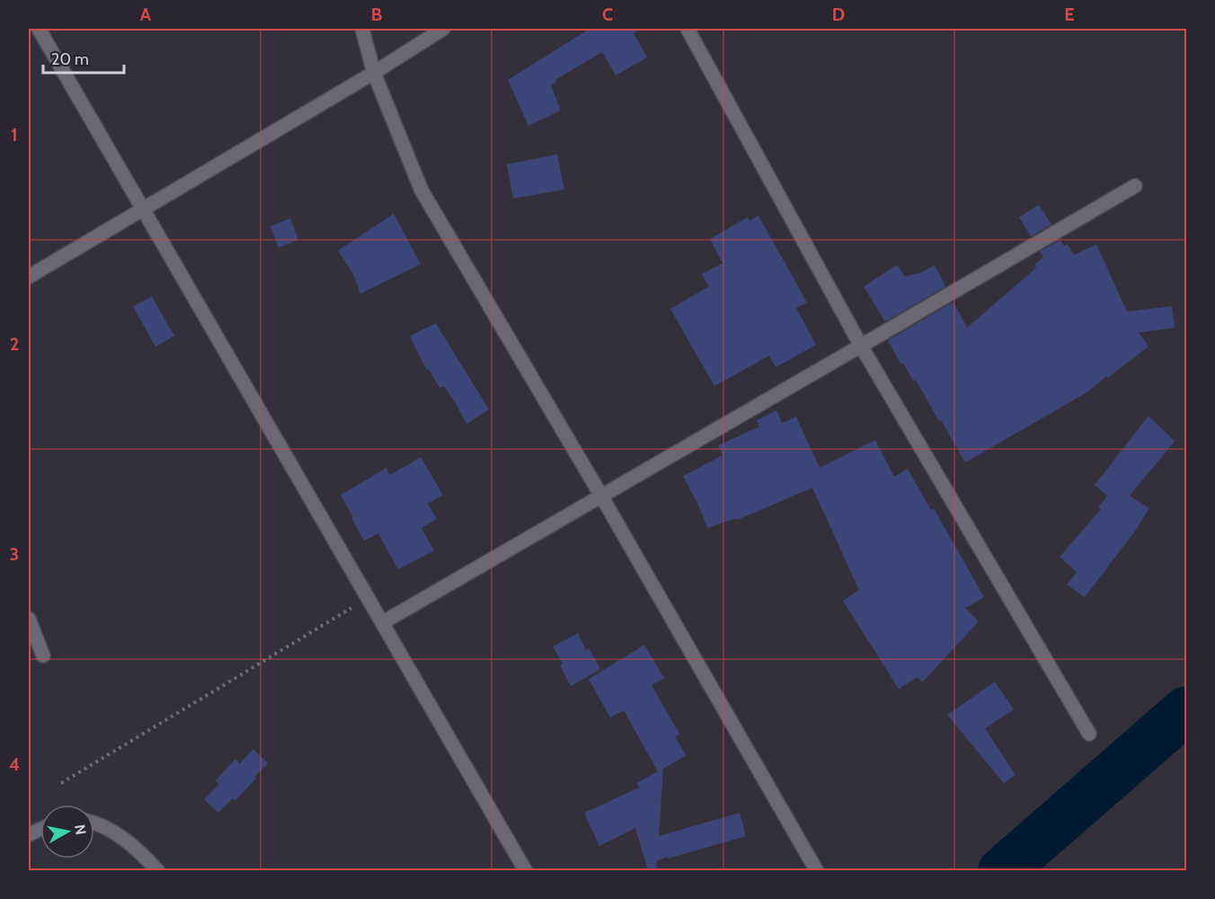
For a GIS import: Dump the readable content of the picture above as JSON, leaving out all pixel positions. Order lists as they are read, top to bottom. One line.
{"scale_bar":"20 m","north":"right","grid":{"columns":["A","B","C","D","E"],"rows":["1","2","3","4"]}}
